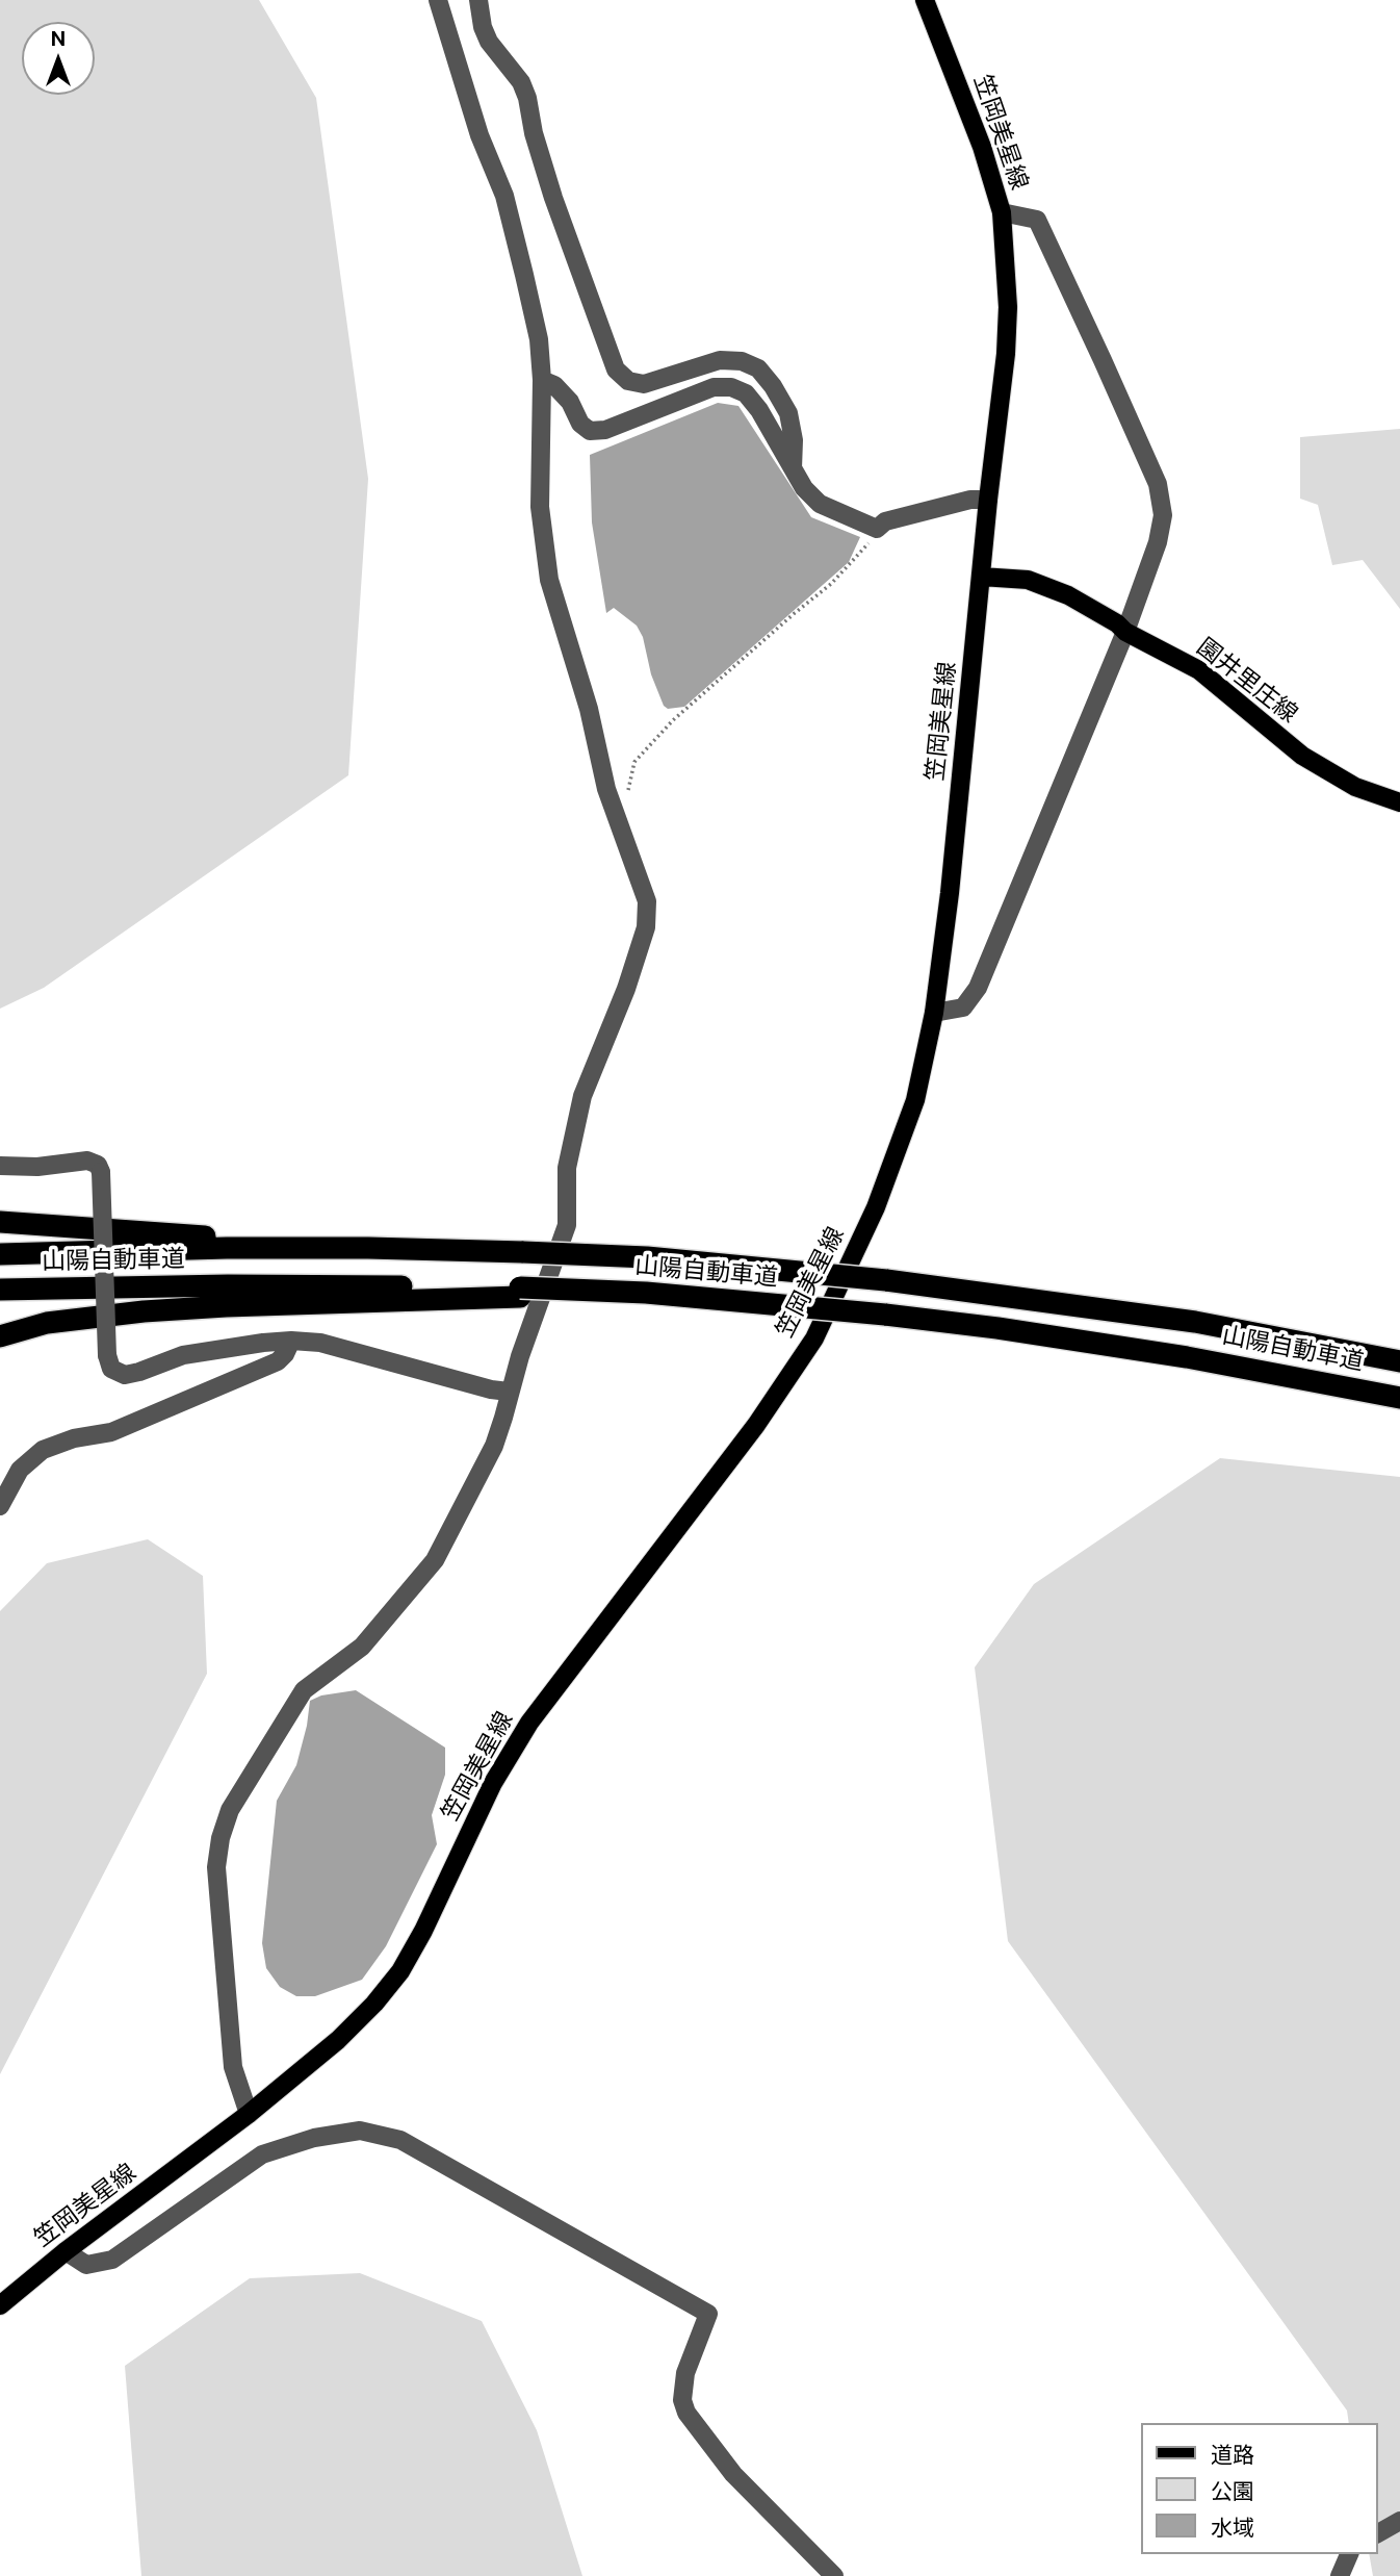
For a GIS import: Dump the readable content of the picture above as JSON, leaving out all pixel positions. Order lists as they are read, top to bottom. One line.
{"streets":{"highway":["山陽自動車道"],"main road":["笠岡美星線","園井里庄線"]},"crossings":[["笠岡美星線","園井里庄線"]],"legend":["道路","公園","水域"],"north":"top"}
